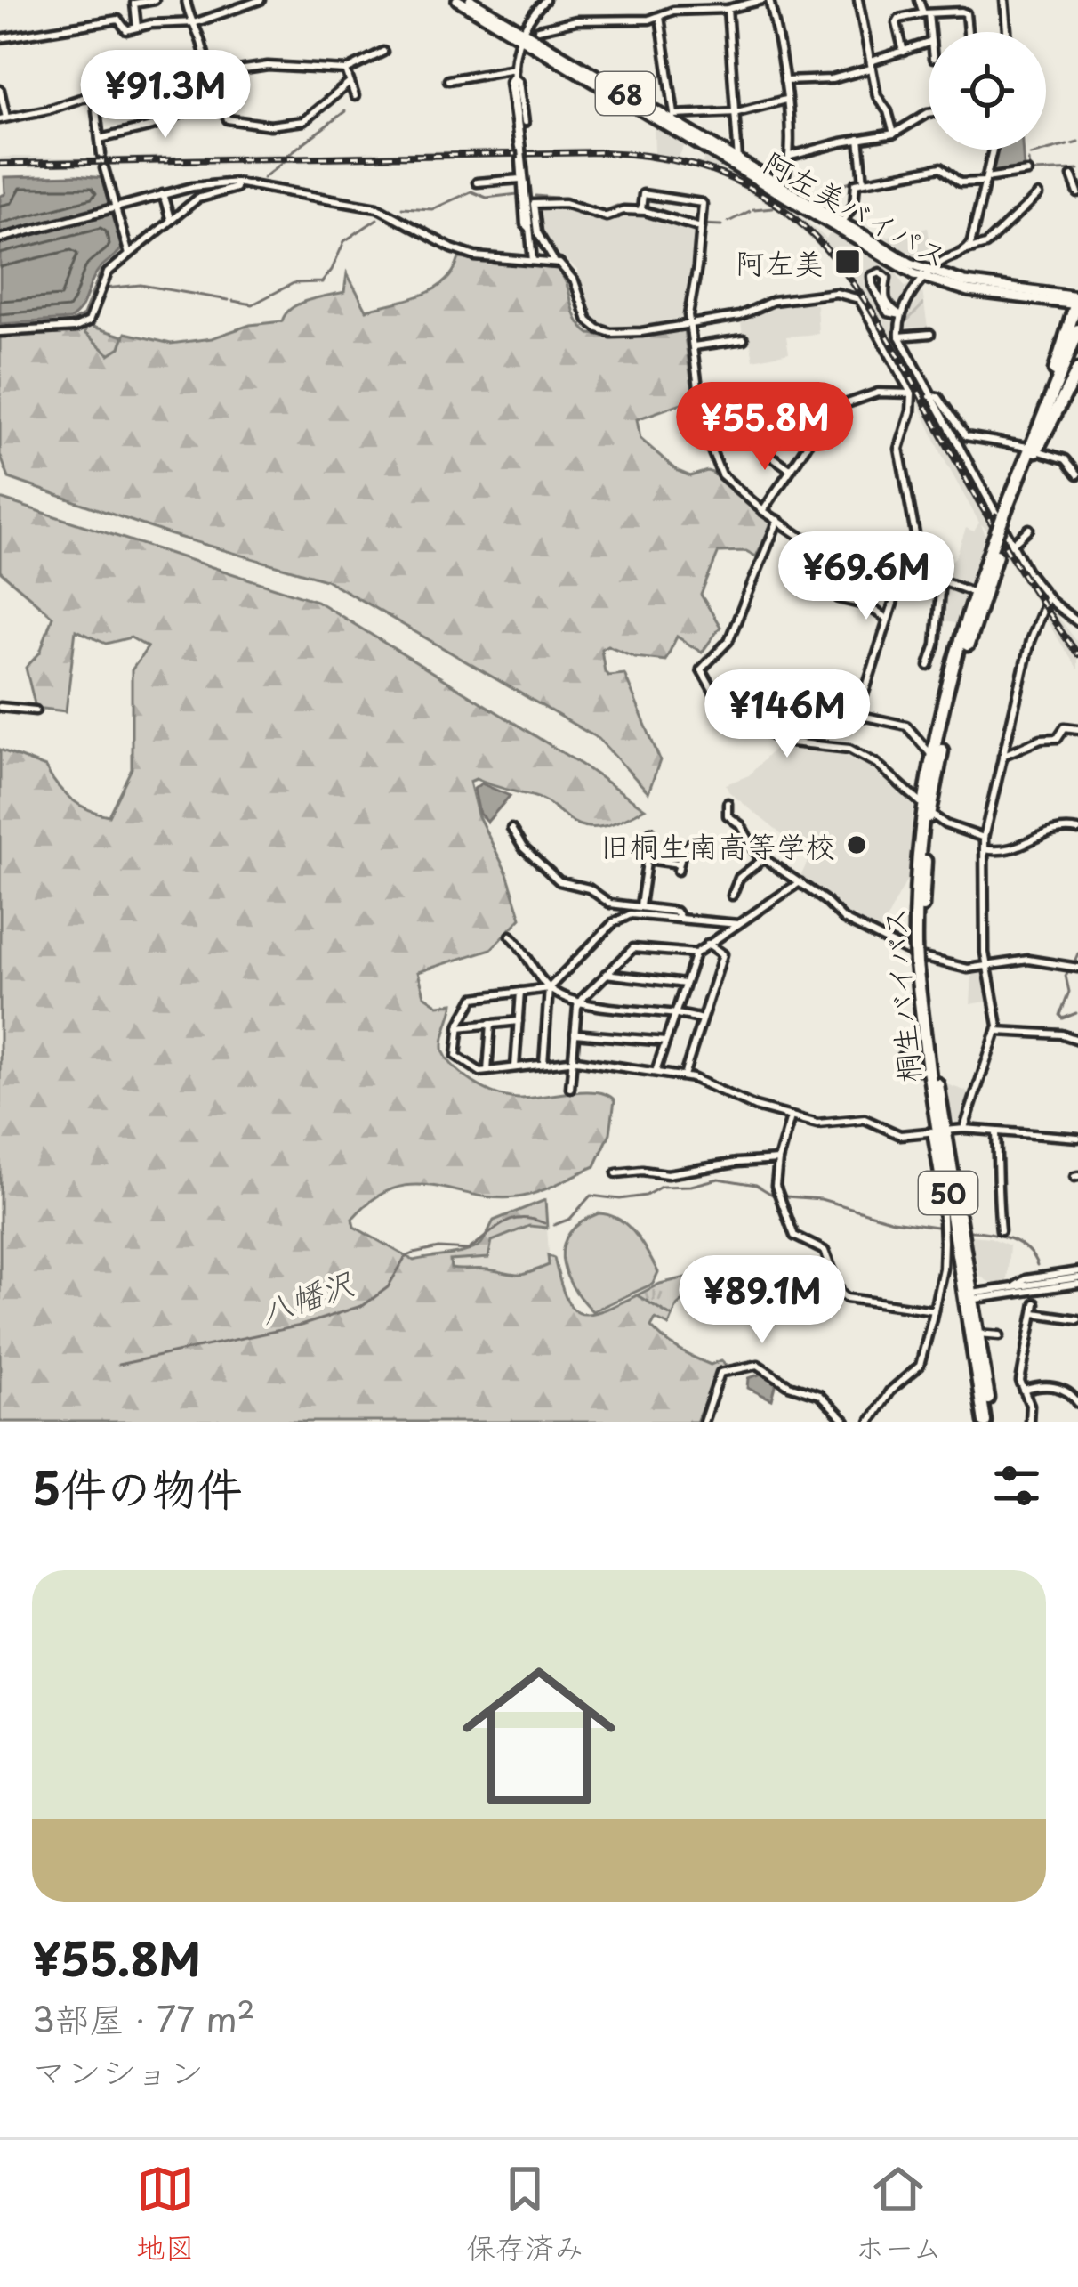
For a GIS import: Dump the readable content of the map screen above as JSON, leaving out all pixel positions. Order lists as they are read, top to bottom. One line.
{"streets":{"highway":["桐生バイパス","50"],"main road":["68","阿左美バイパス"]},"crossings":[["68","阿左美バイパス"],["阿左美バイパス","50"],["桐生バイパス","50"]],"water":["八幡沢"],"places":{"transit":["阿左美"],"other":["旧桐生南高等学校"]},"page":{"price":["¥91.3M","¥55.8M","¥69.6M","¥146M","¥89.1M"],"heading":"5件の物件","list":[{"name":"¥55.8M","note":"3部屋 · 77 m² · マンション"}],"tabs":["地図","保存済み","ホーム"]}}
